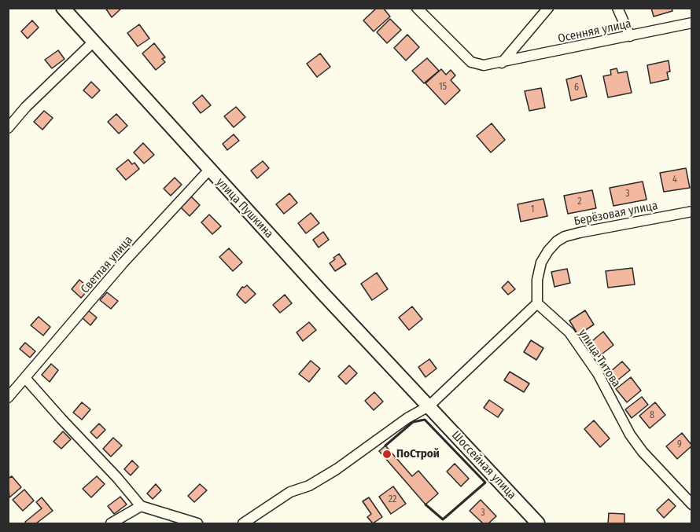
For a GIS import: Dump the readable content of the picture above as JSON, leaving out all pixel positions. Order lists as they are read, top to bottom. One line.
{"streets":{"main road":["улица Пушкина","Шоссейная улица"],"street":["Осенняя улица","Берёзовая улица","Светлая улица","улица Титова"]},"crossings":[["улица Пушкина","Светлая улица"],["улица Пушкина","Шоссейная улица"],["Берёзовая улица","улица Титова"]],"places":["ПоСтрой"],"house_numbers":["15","6","4","3","2","1","8","9","22","3"]}
